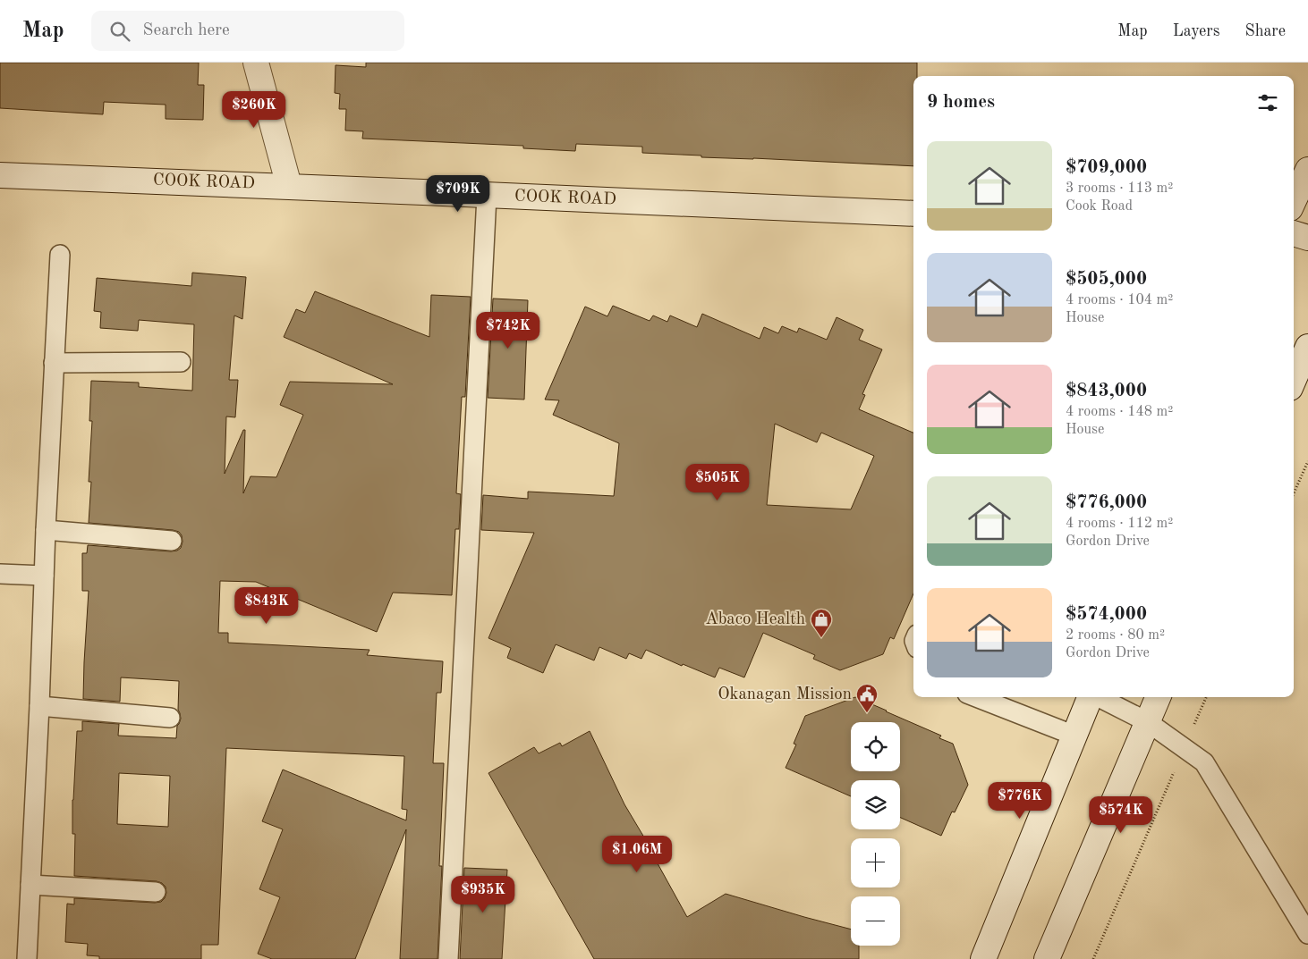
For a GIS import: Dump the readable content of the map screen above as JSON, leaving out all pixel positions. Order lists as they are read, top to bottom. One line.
{"streets":{"street":["COOK ROAD"]},"places":{"shop":["Abaco Health"],"public building":["Okanagan Mission"]},"page":{"header":"Map","search":"Search here","nav":["Map","Layers","Share"],"heading":"9 homes","price":["$260K","$709K","$742K","$505K","$843K","$776K","$574K","$1.06M","$935K"],"list":[{"name":"$709,000","note":"3 rooms · 113 m² · Cook Road"},{"name":"$505,000","note":"4 rooms · 104 m² · House"},{"name":"$843,000","note":"4 rooms · 148 m² · House"},{"name":"$776,000","note":"4 rooms · 112 m² · Gordon Drive"},{"name":"$574,000","note":"2 rooms · 80 m² · Gordon Drive"}],"map_buttons":["+","−"]}}
